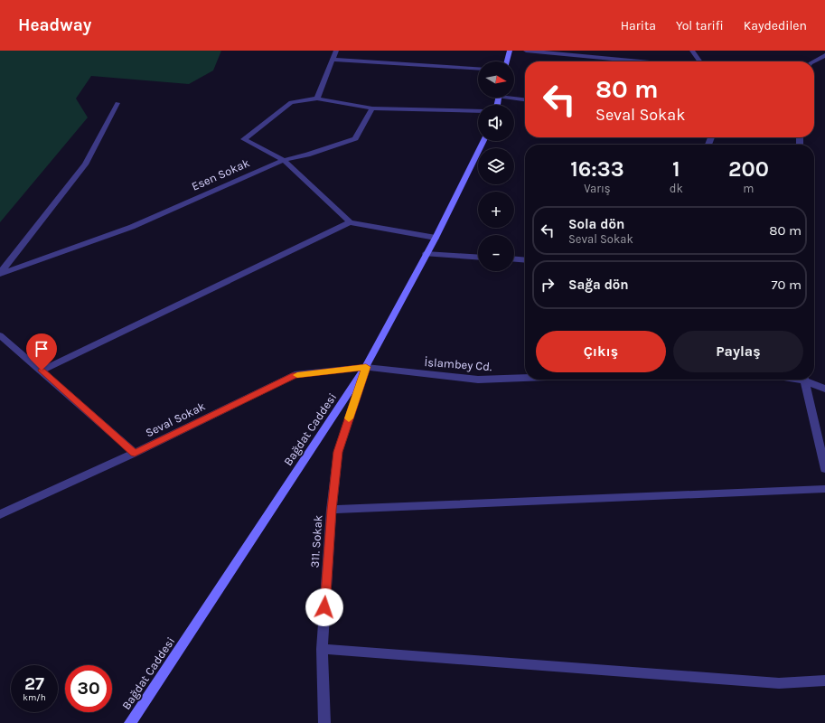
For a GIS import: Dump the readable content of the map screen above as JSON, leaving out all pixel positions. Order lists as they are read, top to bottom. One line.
{"streets":{"main road":["Bağdat Caddesi"],"street":["Esen Sokak","İslambey Cd.","Seval Sokak","311. Sokak"]},"crossings":[["İslambey Cd.","Seval Sokak"],["İslambey Cd.","Bağdat Caddesi"],["İslambey Cd.","311. Sokak"],["Seval Sokak","Bağdat Caddesi"],["Seval Sokak","311. Sokak"],["Bağdat Caddesi","311. Sokak"]],"north":"right","page":{"header":"Headway","nav":["Harita","Yol tarifi","Kaydedilen"],"map_buttons":["+","−"],"turn":["80 m","Seval Sokak"],"eta":["16:33","Varış","1","dk","200","m"],"list":[{"name":"Sola dön","note":"Seval Sokak","value":"80 m"},{"name":"Sağa dön","value":"70 m"}],"buttons":["Çıkış","Paylaş"],"speed":"27 km/h","limit":"30"}}
